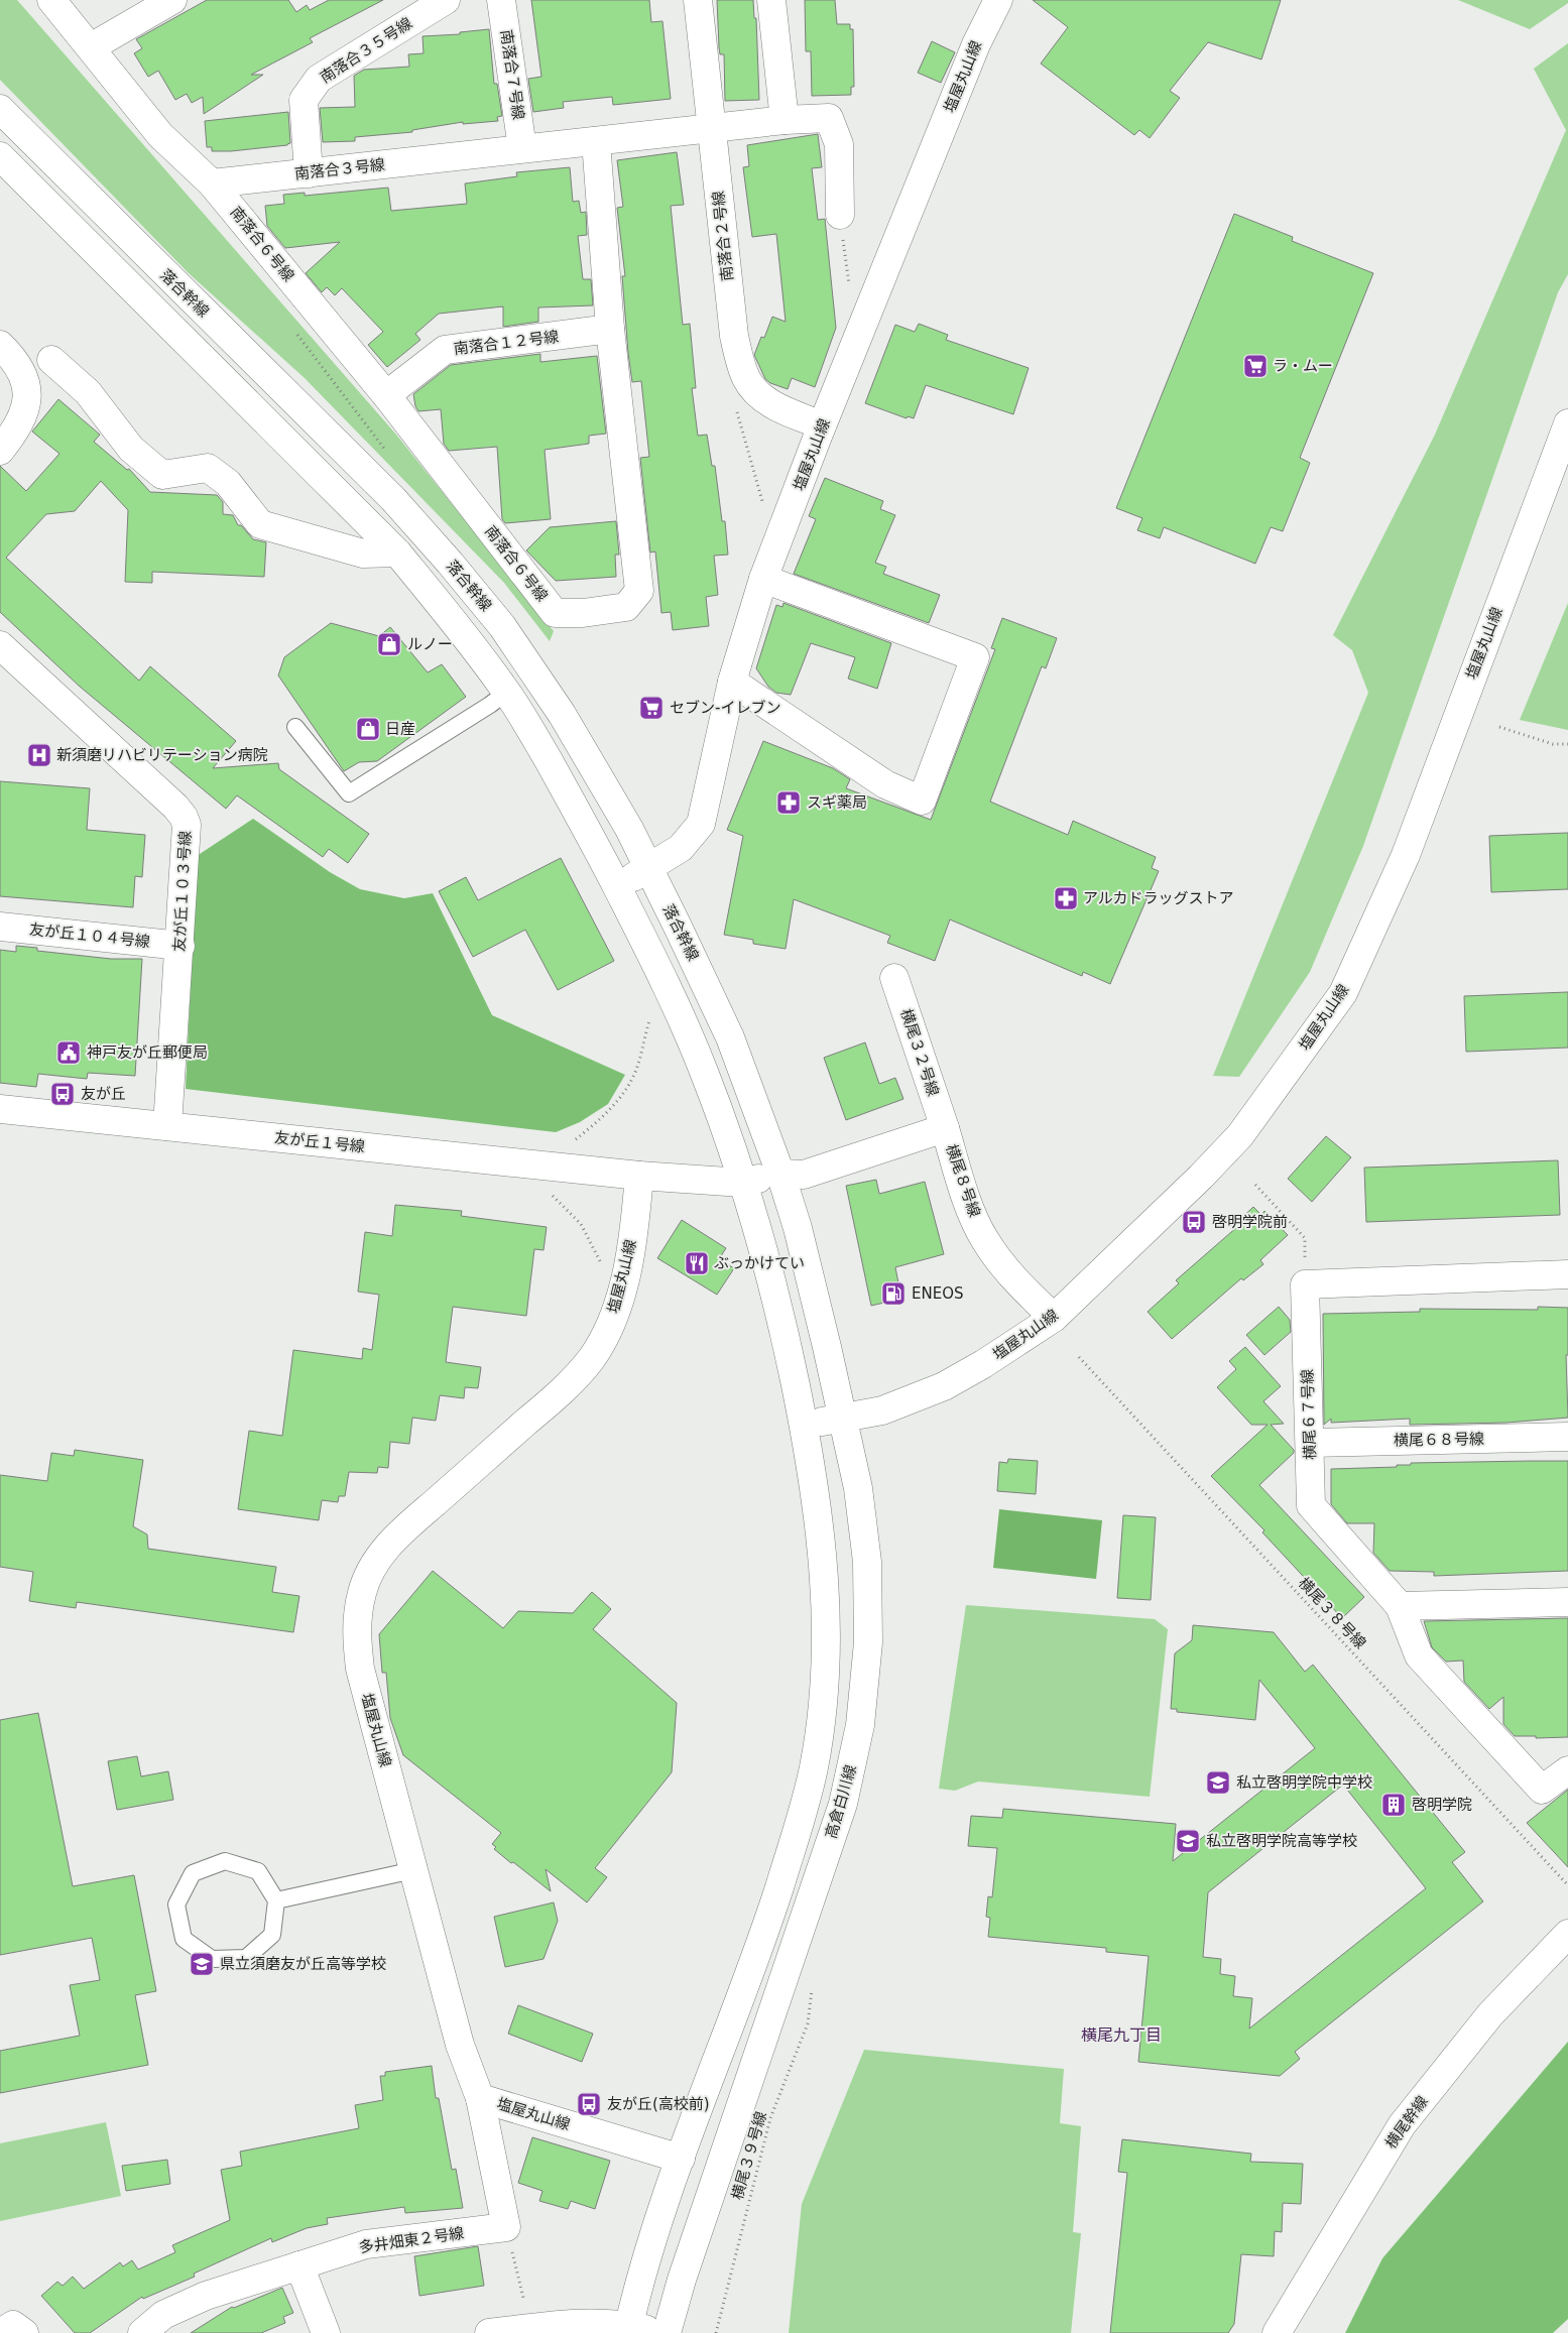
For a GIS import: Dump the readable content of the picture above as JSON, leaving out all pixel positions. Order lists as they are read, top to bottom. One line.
{"streets":{"street":["南落合３５号線","南落合７号線","塩屋丸山線","南落合３号線","南落合２号線","南落合６号線","落合幹線","南落合１２号線","友が丘１０３号線","友が丘１０４号線","横尾３２号線","友が丘１号線","横尾８号線","横尾６７号線","横尾６８号線","高倉白川線","横尾幹線","多井畑東２号線"],"path":["横尾３８号線","横尾３９号線"]},"crossings":[["南落合３５号線","南落合３号線"],["南落合７号線","南落合３号線"],["塩屋丸山線","南落合２号線"],["塩屋丸山線","落合幹線"],["塩屋丸山線","友が丘１号線"],["塩屋丸山線","横尾８号線"],["塩屋丸山線","高倉白川線"],["南落合３号線","南落合２号線"],["南落合３号線","南落合６号線"],["南落合６号線","南落合１２号線"],["落合幹線","横尾８号線"],["友が丘１０３号線","友が丘１０４号線"],["友が丘１０３号線","友が丘１号線"],["横尾３２号線","横尾８号線"],["横尾６７号線","横尾６８号線"]],"districts":["横尾九丁目"],"places":{"supermarket":["ラ・ムー","セブン-イレブン"],"shop":["ルノー","日産"],"hospital":["新須磨リハビリテーション病院"],"pharmacy":["スギ薬局","アルカドラッグストア"],"public building":["神戸友が丘郵便局"],"bus stop":["友が丘","啓明学院前","友が丘(高校前)"],"restaurant":["ぶっかけてい"],"fuel station":["ENEOS"],"school or university":["私立啓明学院中学校","私立啓明学院高等学校","県立須磨友が丘高等学校"],"building":["啓明学院"]}}
